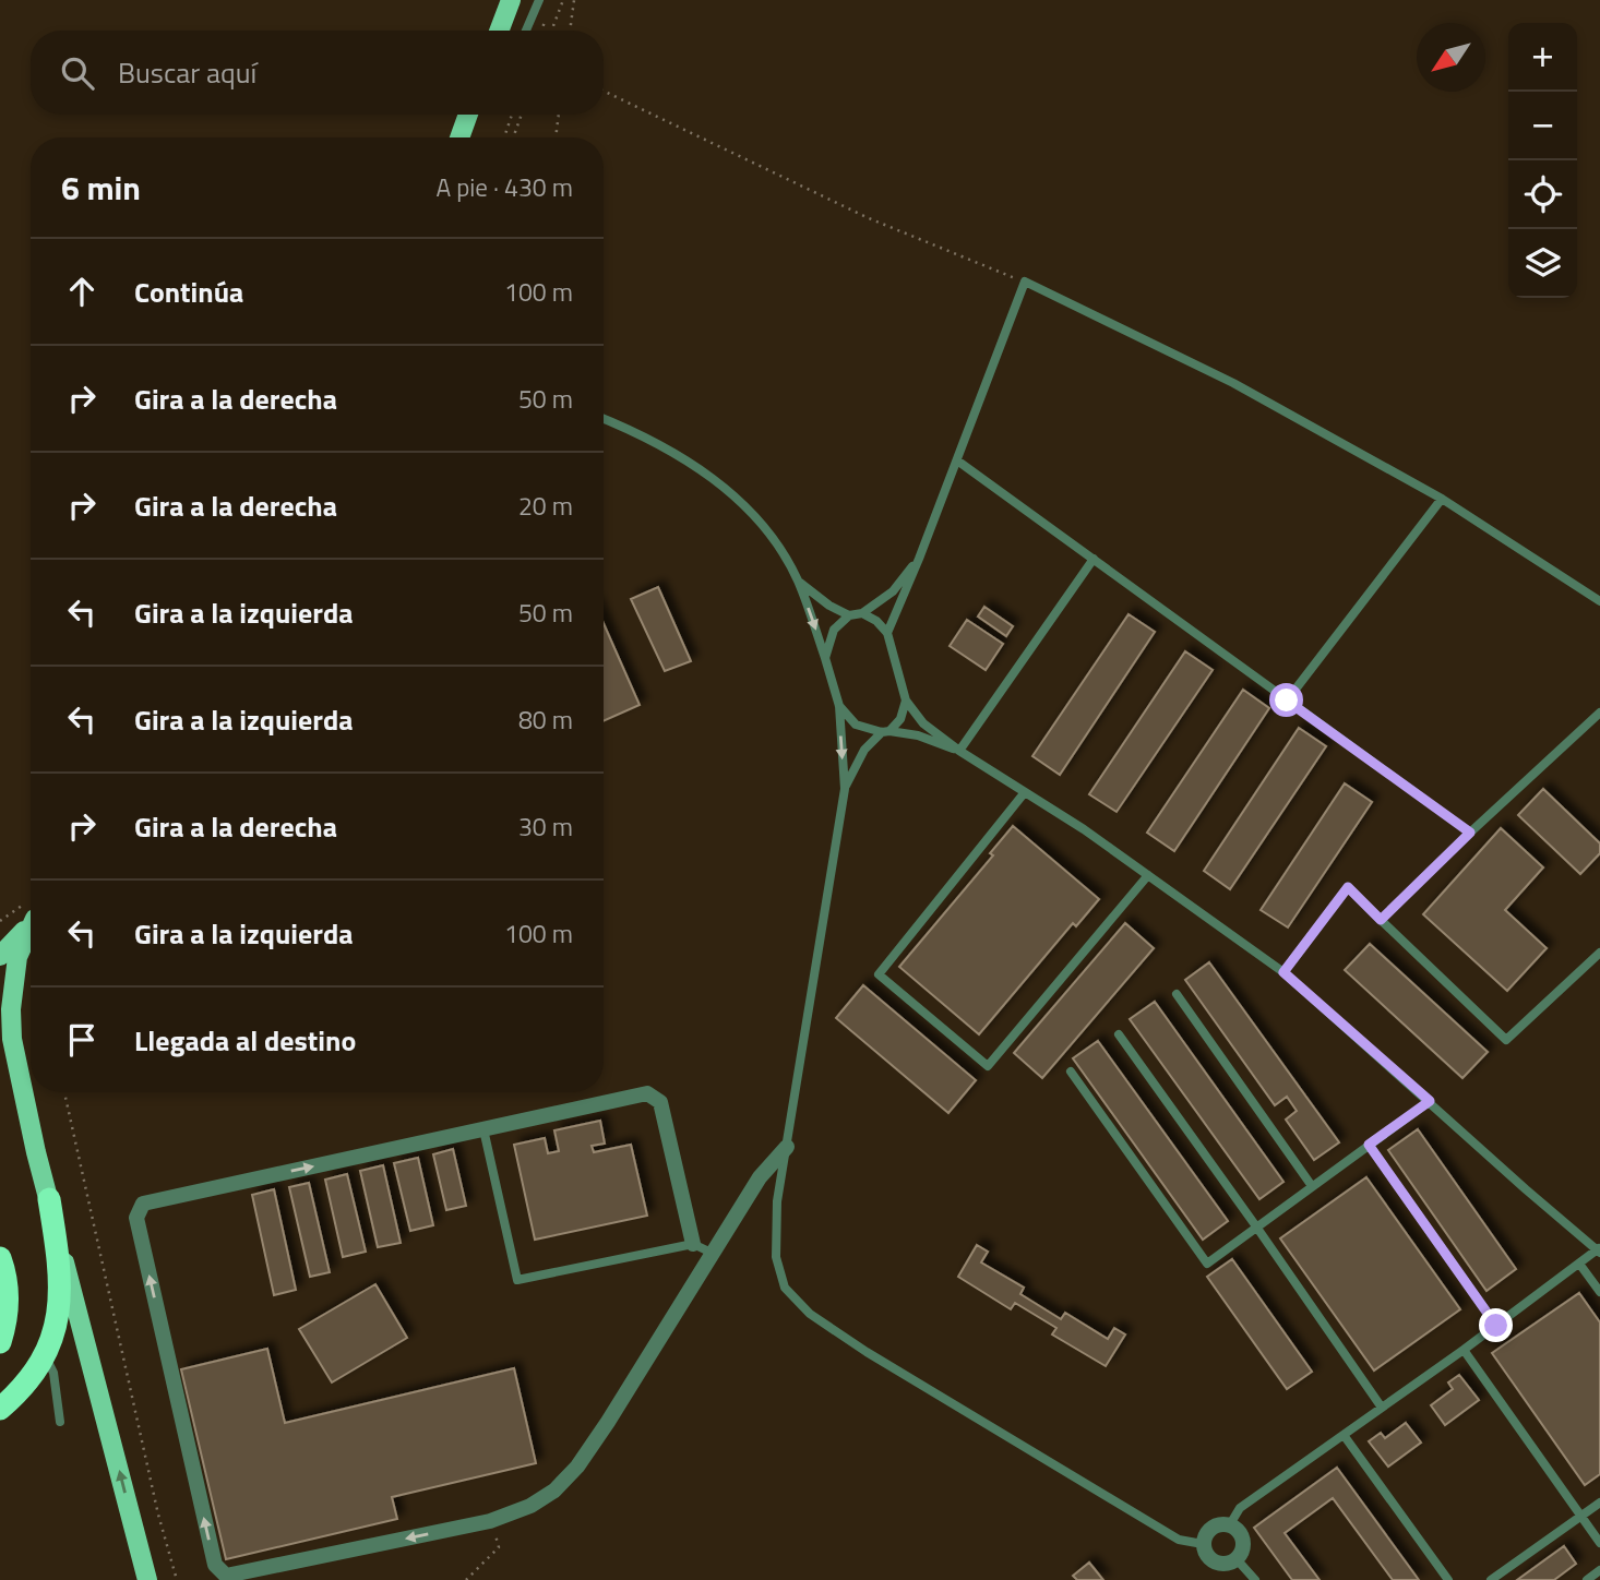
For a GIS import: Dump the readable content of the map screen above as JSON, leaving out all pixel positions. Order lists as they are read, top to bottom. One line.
{"north":"bottom left","page":{"map_buttons":["+","−"],"search":"Buscar aquí","heading":["6 min","A pie · 430 m"],"list":[["Continúa","100 m"],["Gira a la derecha","50 m"],["Gira a la derecha","20 m"],["Gira a la izquierda","50 m"],["Gira a la izquierda","80 m"],["Gira a la derecha","30 m"],["Gira a la izquierda","100 m"],"Llegada al destino"]}}
